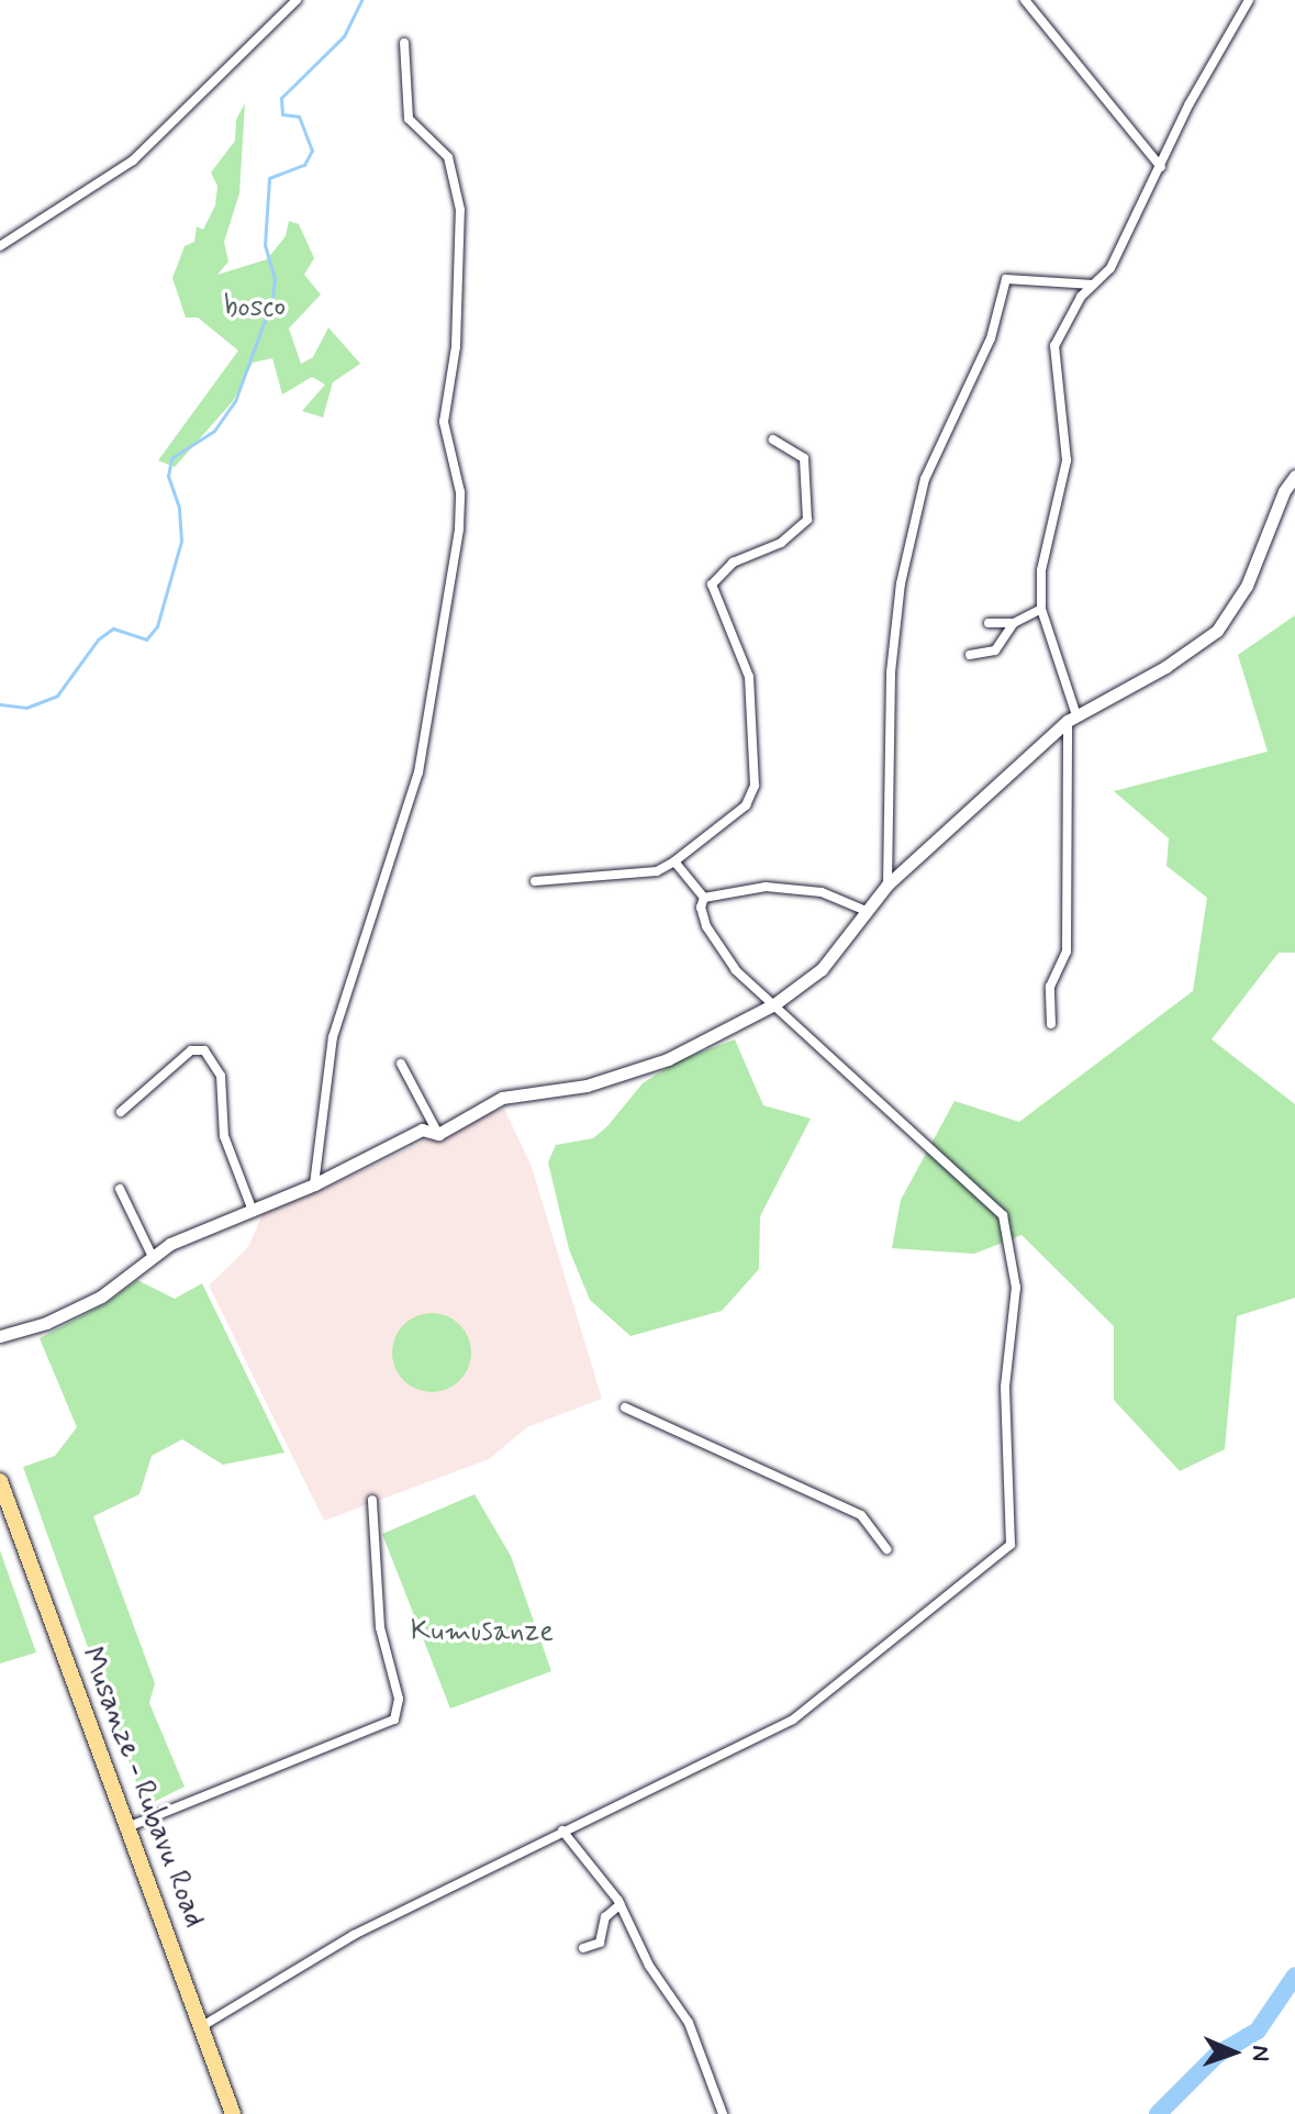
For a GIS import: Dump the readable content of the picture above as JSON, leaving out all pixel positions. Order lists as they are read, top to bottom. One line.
{"streets":{"highway":["Musanze - Rubavu Road"]},"parks":["bosco","Kumusanze"],"north":"right"}
